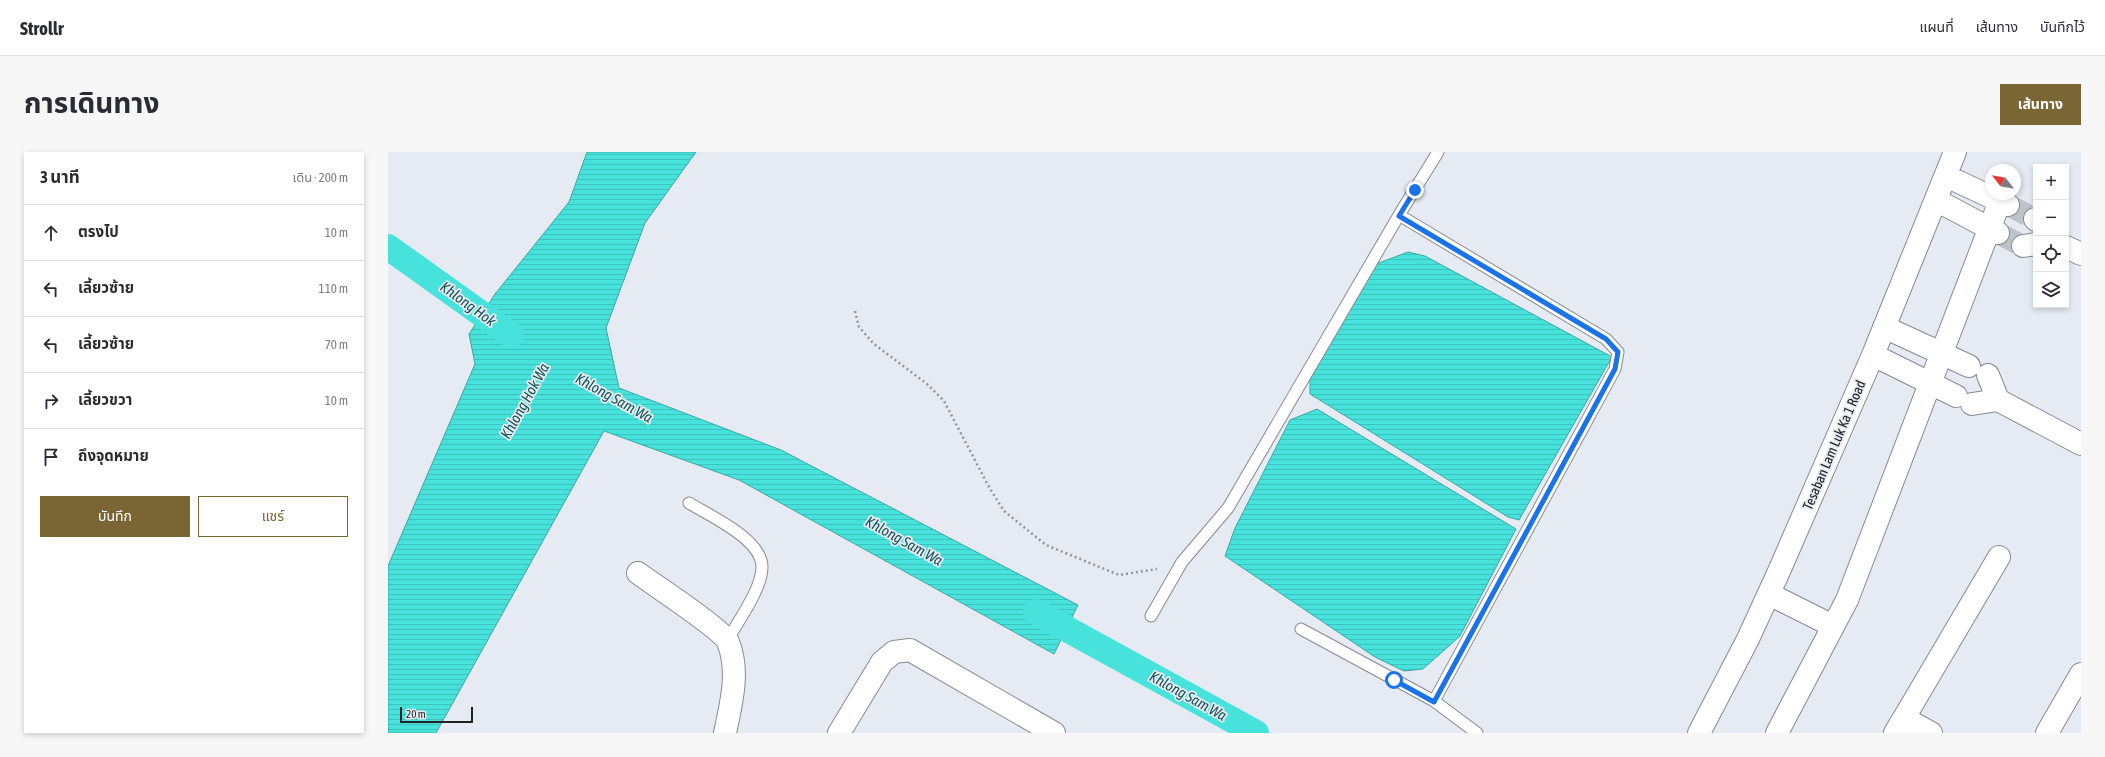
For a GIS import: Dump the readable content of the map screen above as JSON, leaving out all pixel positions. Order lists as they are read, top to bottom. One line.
{"streets":{"street":["Tesaban Lam Luk Ka 1 Road"]},"water":["Khlong Hok","Khlong Sam Wa","Khlong Hok Wa"],"scale_bar":"20 m","north":"top left","page":{"header":"Strollr","nav":["แผนที่","เส้นทาง","บันทึกไว้"],"title":"การเดินทาง","buttons":["เส้นทาง",["บันทึก","แชร์"]],"heading":["3 นาที","เดิน · 200 m"],"map_buttons":["+","−"],"list":[["ตรงไป","10 m"],["เลี้ยวซ้าย","110 m"],["เลี้ยวซ้าย","70 m"],["เลี้ยวขวา","10 m"],"ถึงจุดหมาย"],"scale":"20 m"}}
